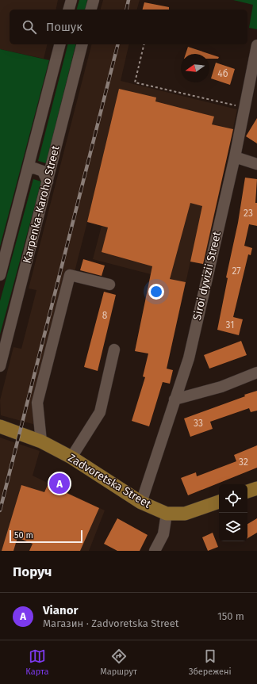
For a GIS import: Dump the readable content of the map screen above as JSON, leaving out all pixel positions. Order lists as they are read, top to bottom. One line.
{"streets":{"main road":["Zadvoretska Street"],"street":["Karpenka-Karoho Street","Siroi dyvizii Street"]},"crossings":[["Siroi dyvizii Street","Zadvoretska Street"]],"house_numbers":["4б","23","27","8","31","33","32"],"scale_bar":"50 m","north":"left","page":{"search":"Пошук","pins":"A","scale":"50 m","heading":"Поруч","list":[{"mark":"A","name":"Vianor","note":"Магазин · Zadvoretska Street","value":"150 m"}],"nav":["Карта","Маршрут","Збережені"]}}
